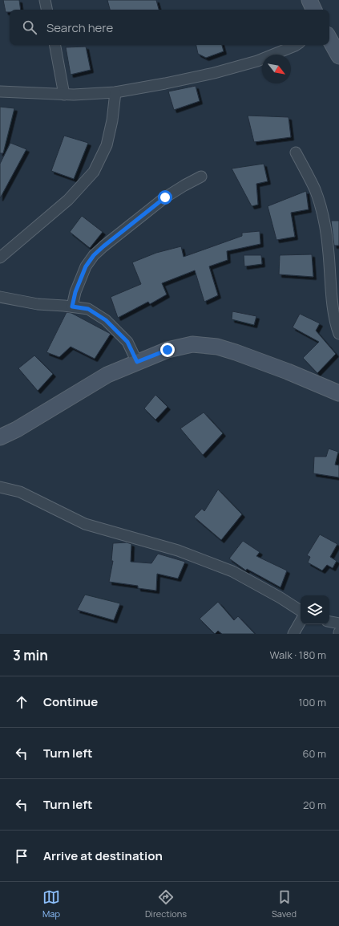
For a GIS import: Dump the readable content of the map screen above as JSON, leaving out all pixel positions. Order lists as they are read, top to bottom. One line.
{"north":"bottom right","page":{"search":"Search here","heading":["3 min","Walk · 180 m"],"list":[["Continue","100 m"],["Turn left","60 m"],["Turn left","20 m"],"Arrive at destination"],"nav":["Map","Directions","Saved"]}}
